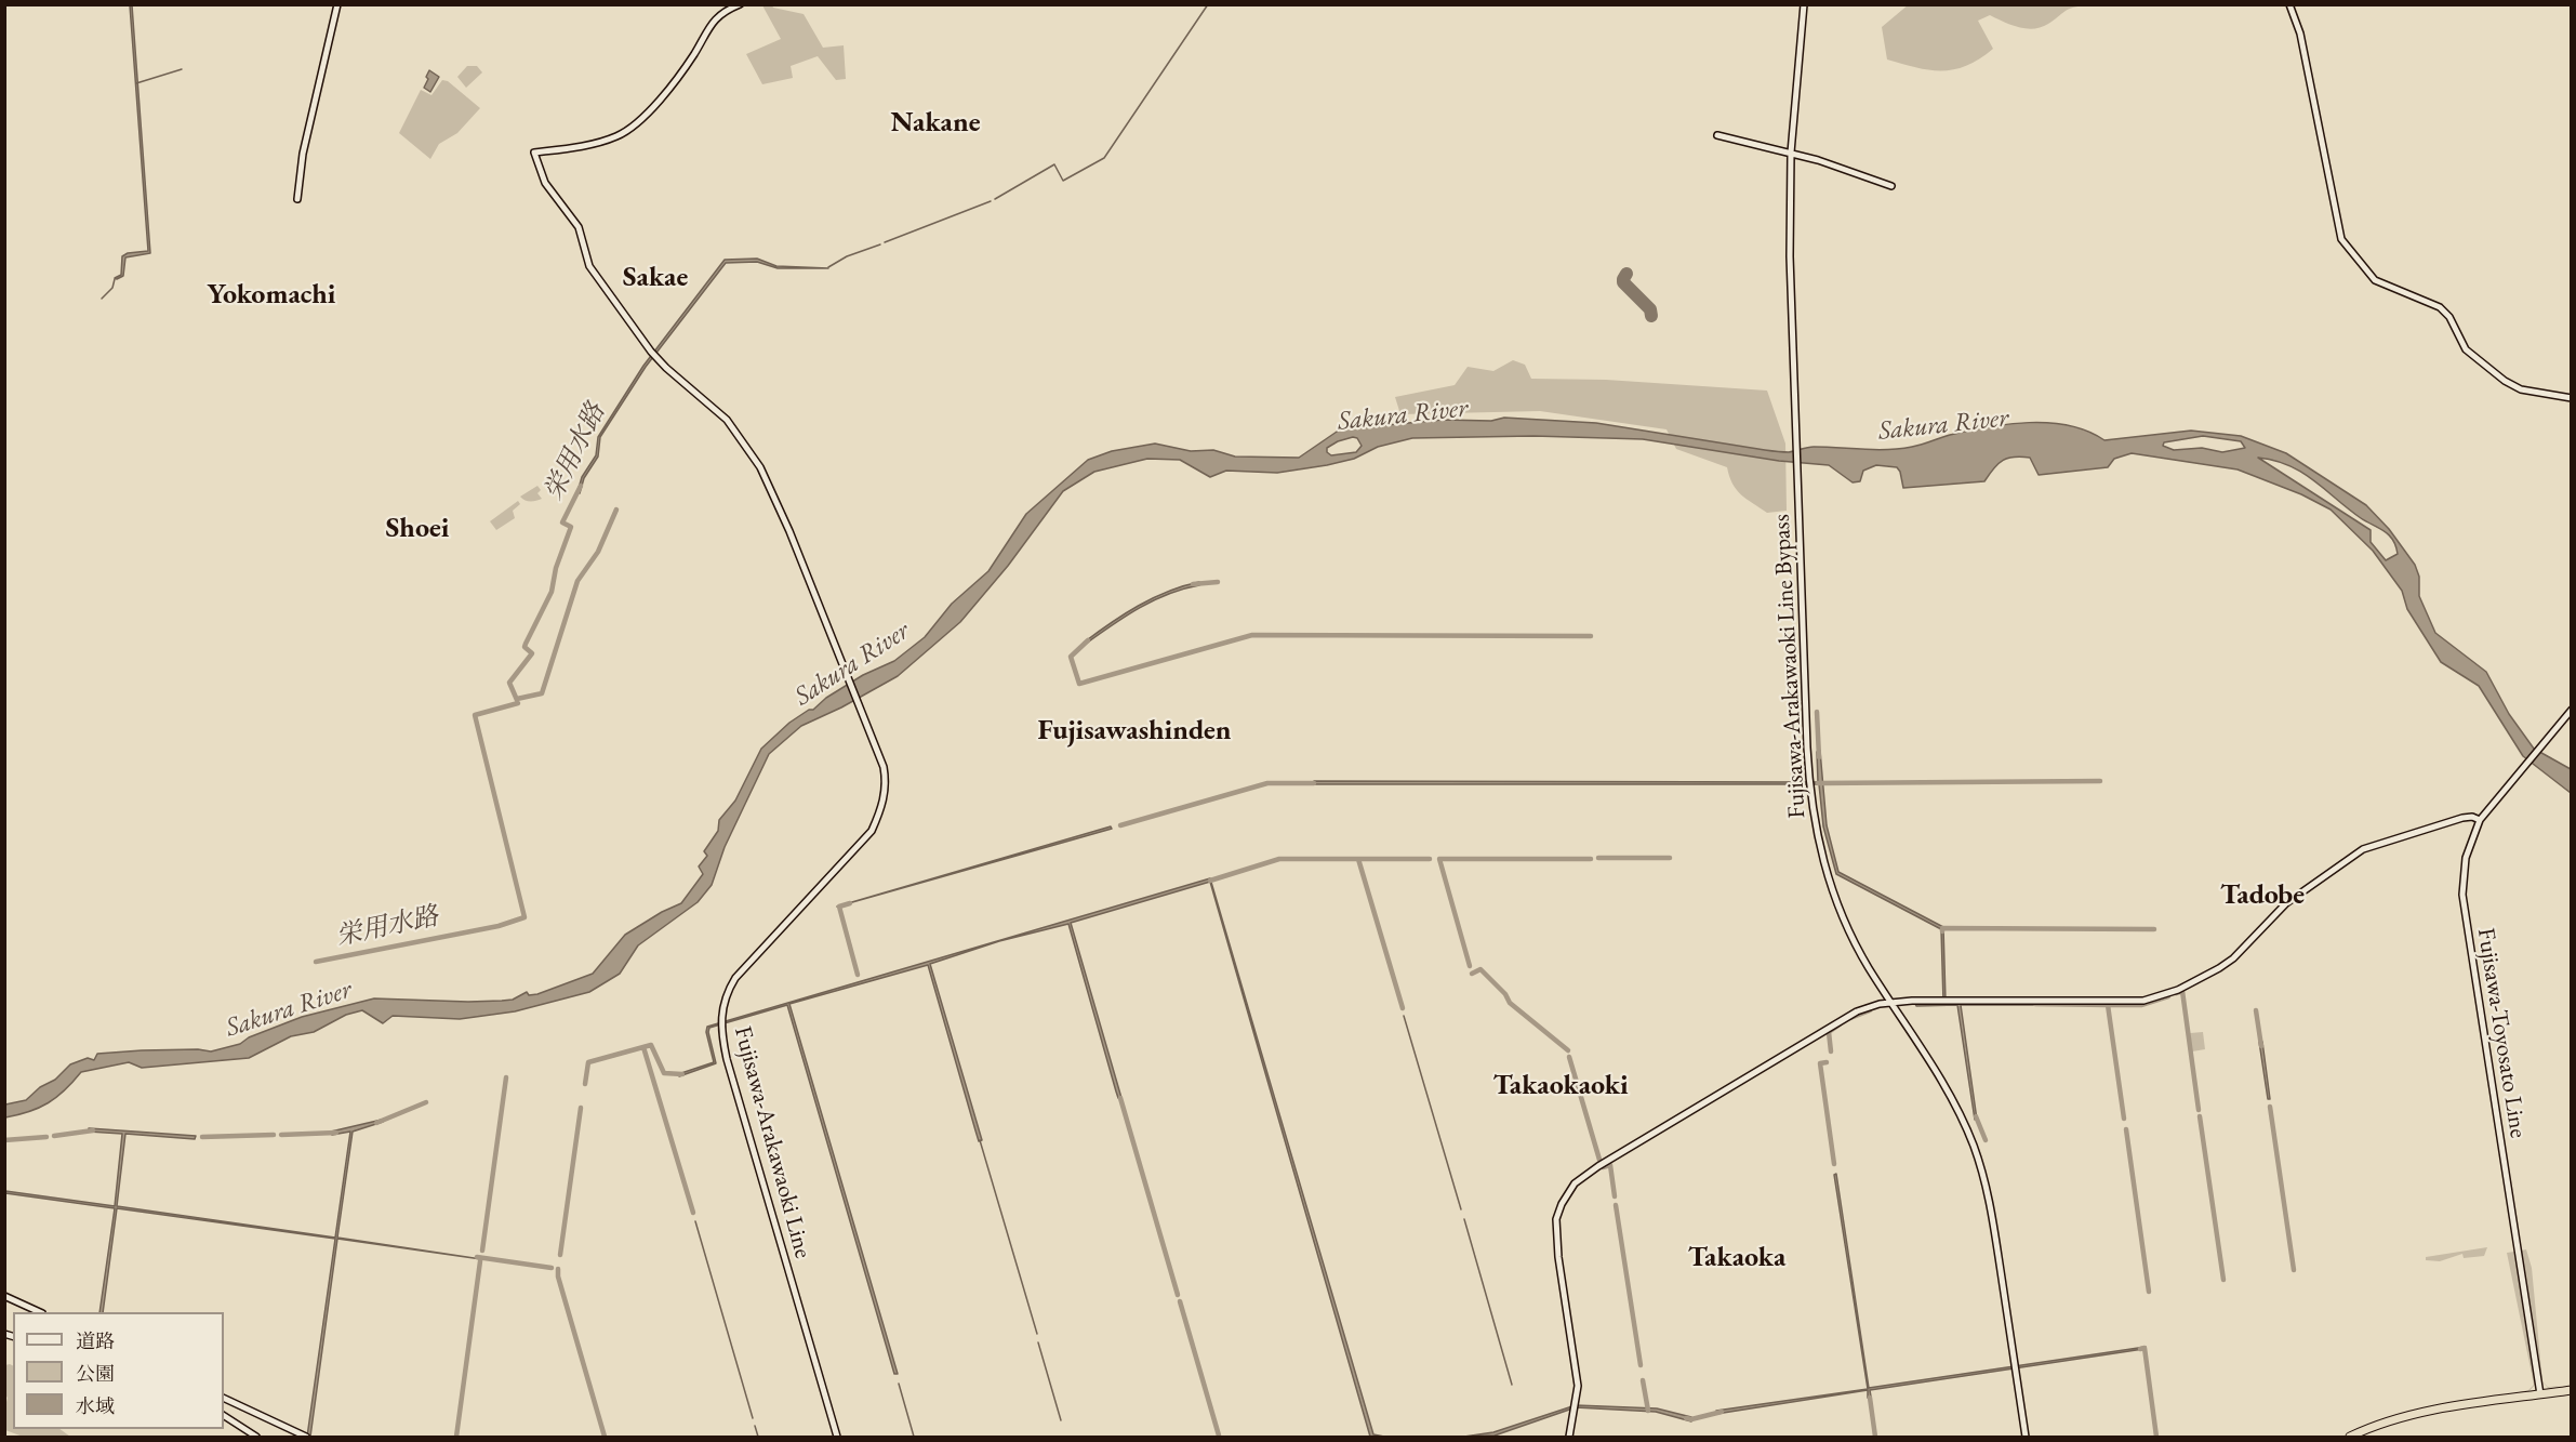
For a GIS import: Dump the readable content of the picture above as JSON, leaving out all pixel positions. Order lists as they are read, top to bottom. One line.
{"streets":{"main road":["Fujisawa-Arakawaoki Line Bypass","Fujisawa-Toyosato Line","Fujisawa-Arakawaoki Line"]},"districts":["Nakane","Sakae","Yokomachi","Shoei","Fujisawashinden","Tadobe","Takaokaoki","Takaoka"],"water":["Sakura River","栄用水路"],"legend":["道路","公園","水域"]}
